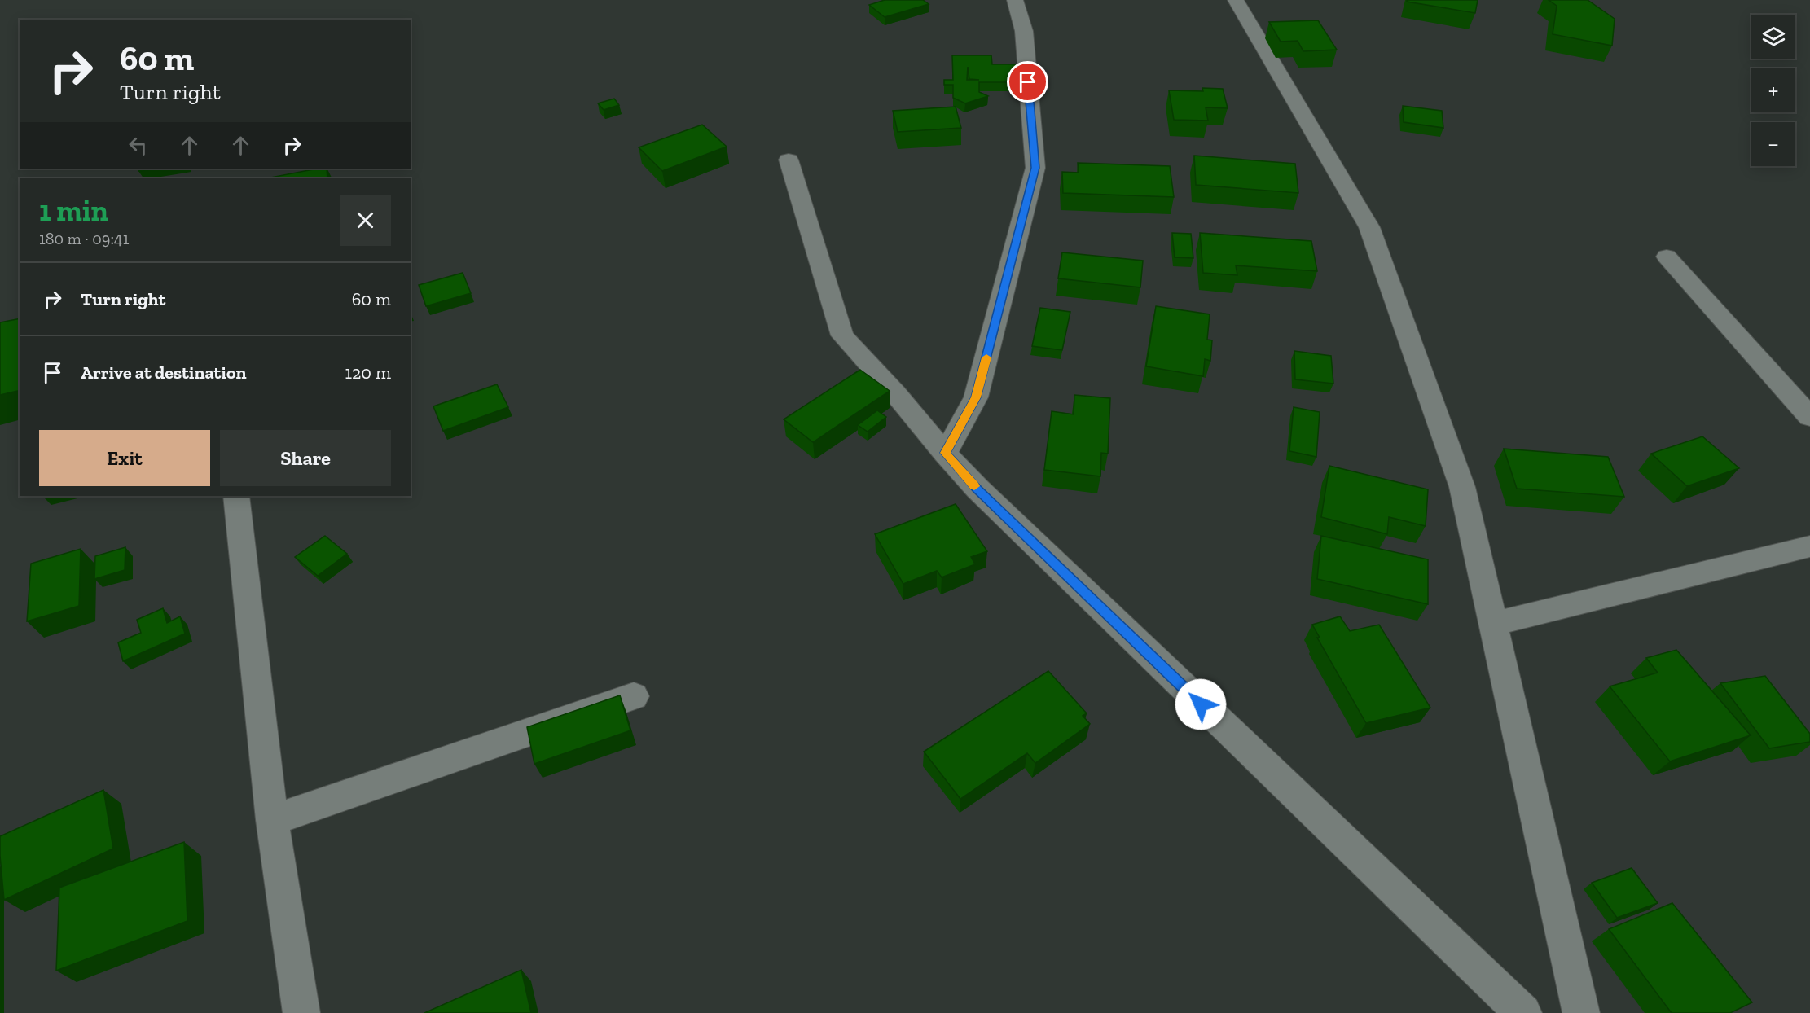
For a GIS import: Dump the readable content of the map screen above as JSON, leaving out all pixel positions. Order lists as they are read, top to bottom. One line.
{"page":{"map_buttons":["+","−"],"turn":["60 m","Turn right"],"heading":["1 min","180 m · 09:41"],"list":[{"name":"Turn right","value":"60 m"},{"name":"Arrive at destination","value":"120 m"}],"buttons":["Exit","Share"]}}
